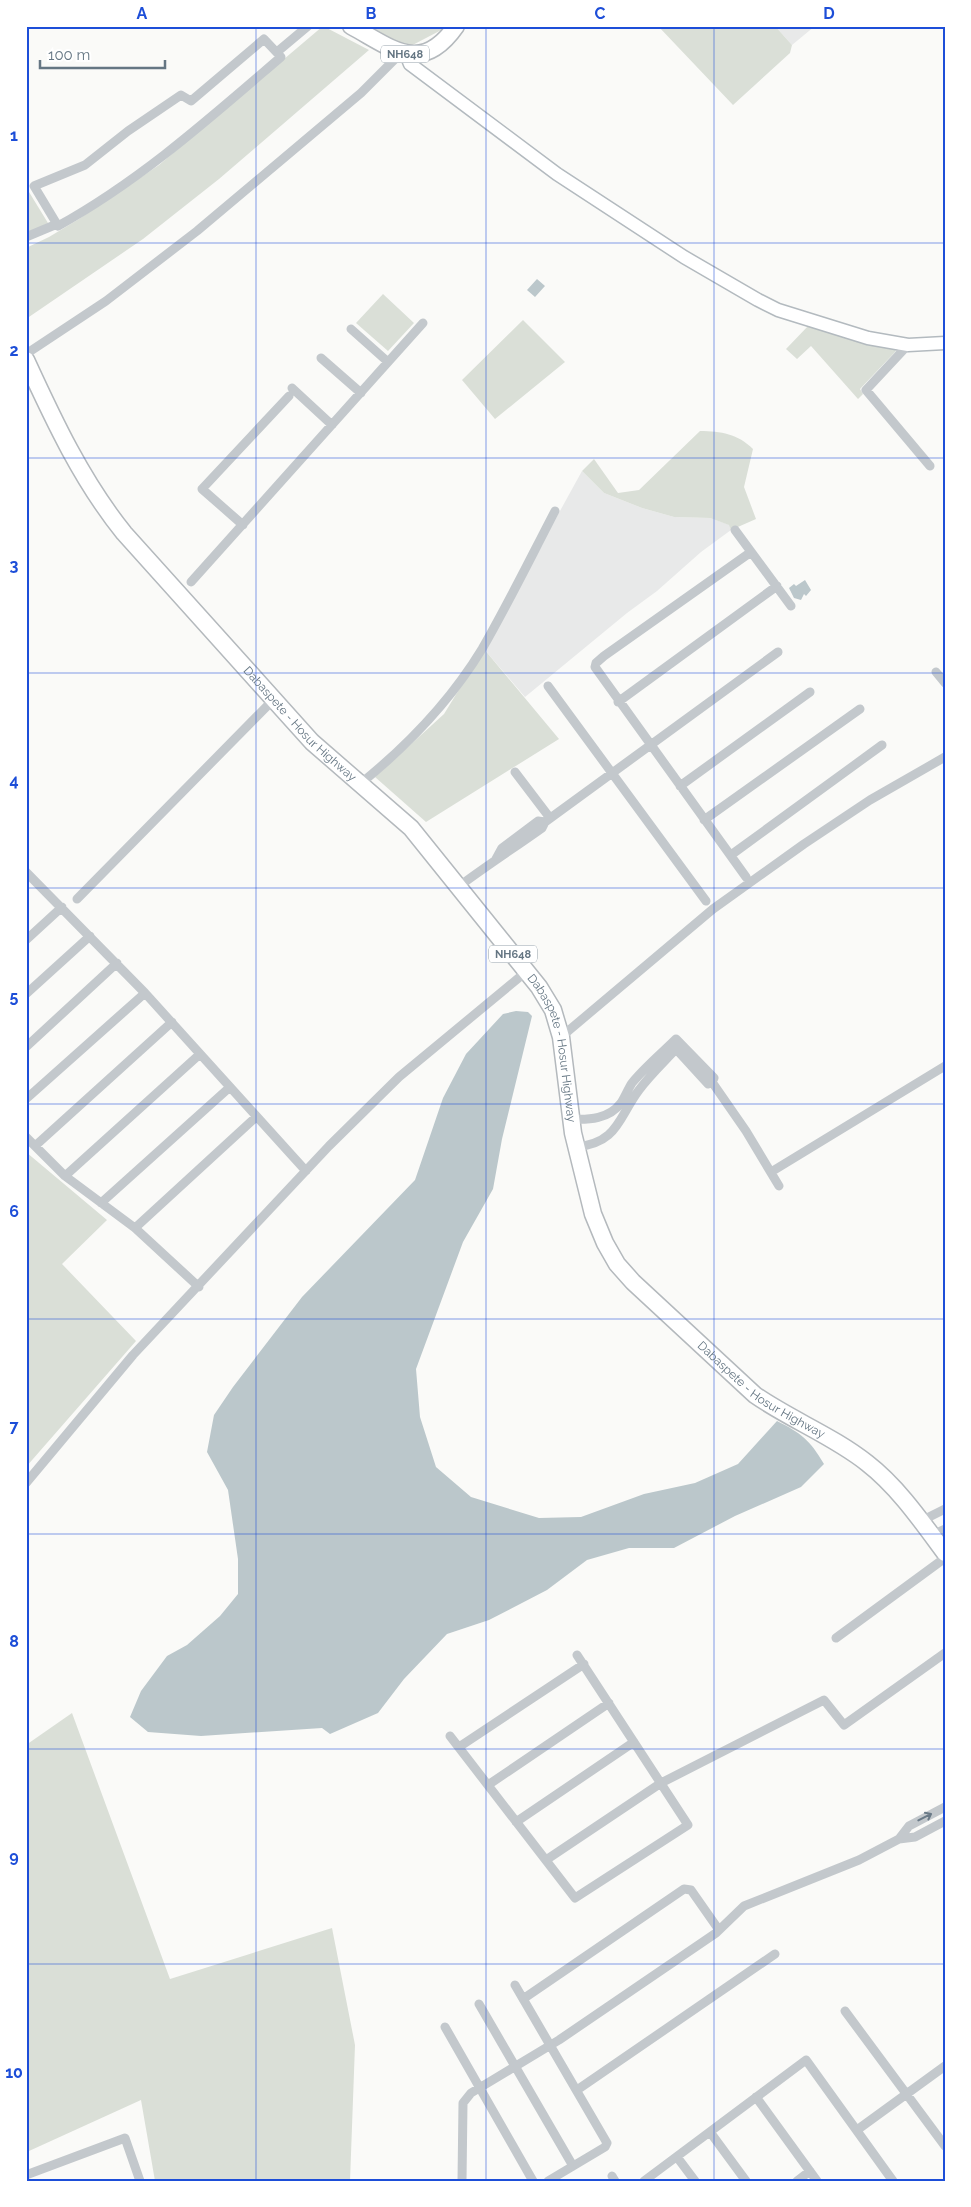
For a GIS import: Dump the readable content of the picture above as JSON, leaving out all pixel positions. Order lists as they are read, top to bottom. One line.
{"streets":{"highway":["NH648","Dabaspete - Hosur Highway"]},"scale_bar":"100 m","grid":{"columns":["A","B","C","D"],"rows":["1","2","3","4","5","6","7","8","9","10"]}}
